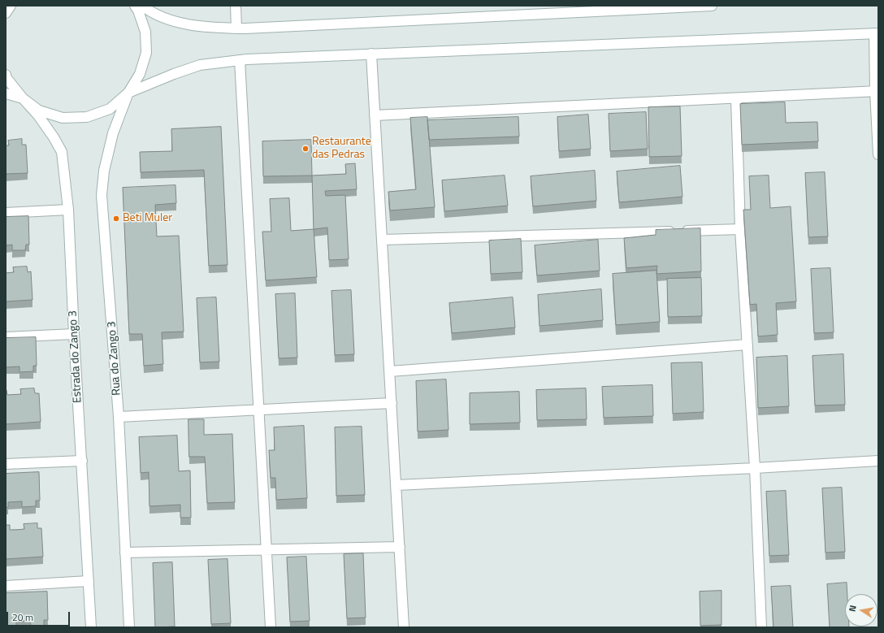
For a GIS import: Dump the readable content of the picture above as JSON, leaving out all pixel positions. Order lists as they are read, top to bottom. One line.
{"streets":{"street":["Estrada do Zango 3","Rua do Zango 3"]},"places":["Restaurante das Pedras","Beti Muler"],"scale_bar":"20 m","north":"left"}
